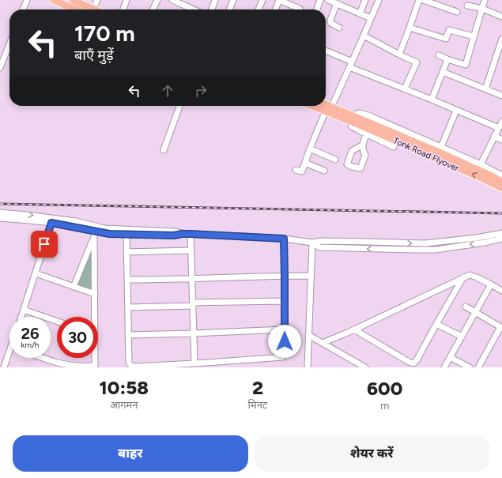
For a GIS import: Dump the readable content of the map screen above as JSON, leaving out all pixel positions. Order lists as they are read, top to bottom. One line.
{"streets":{"main road":["Tonk Road Flyover"]},"page":{"turn":["170 m","बाएँ मुड़ें"],"speed":"26 km/h","limit":"30","eta":["10:58","आगमन","2","मिनट","600","m"],"buttons":["बाहर","शेयर करें"]}}
